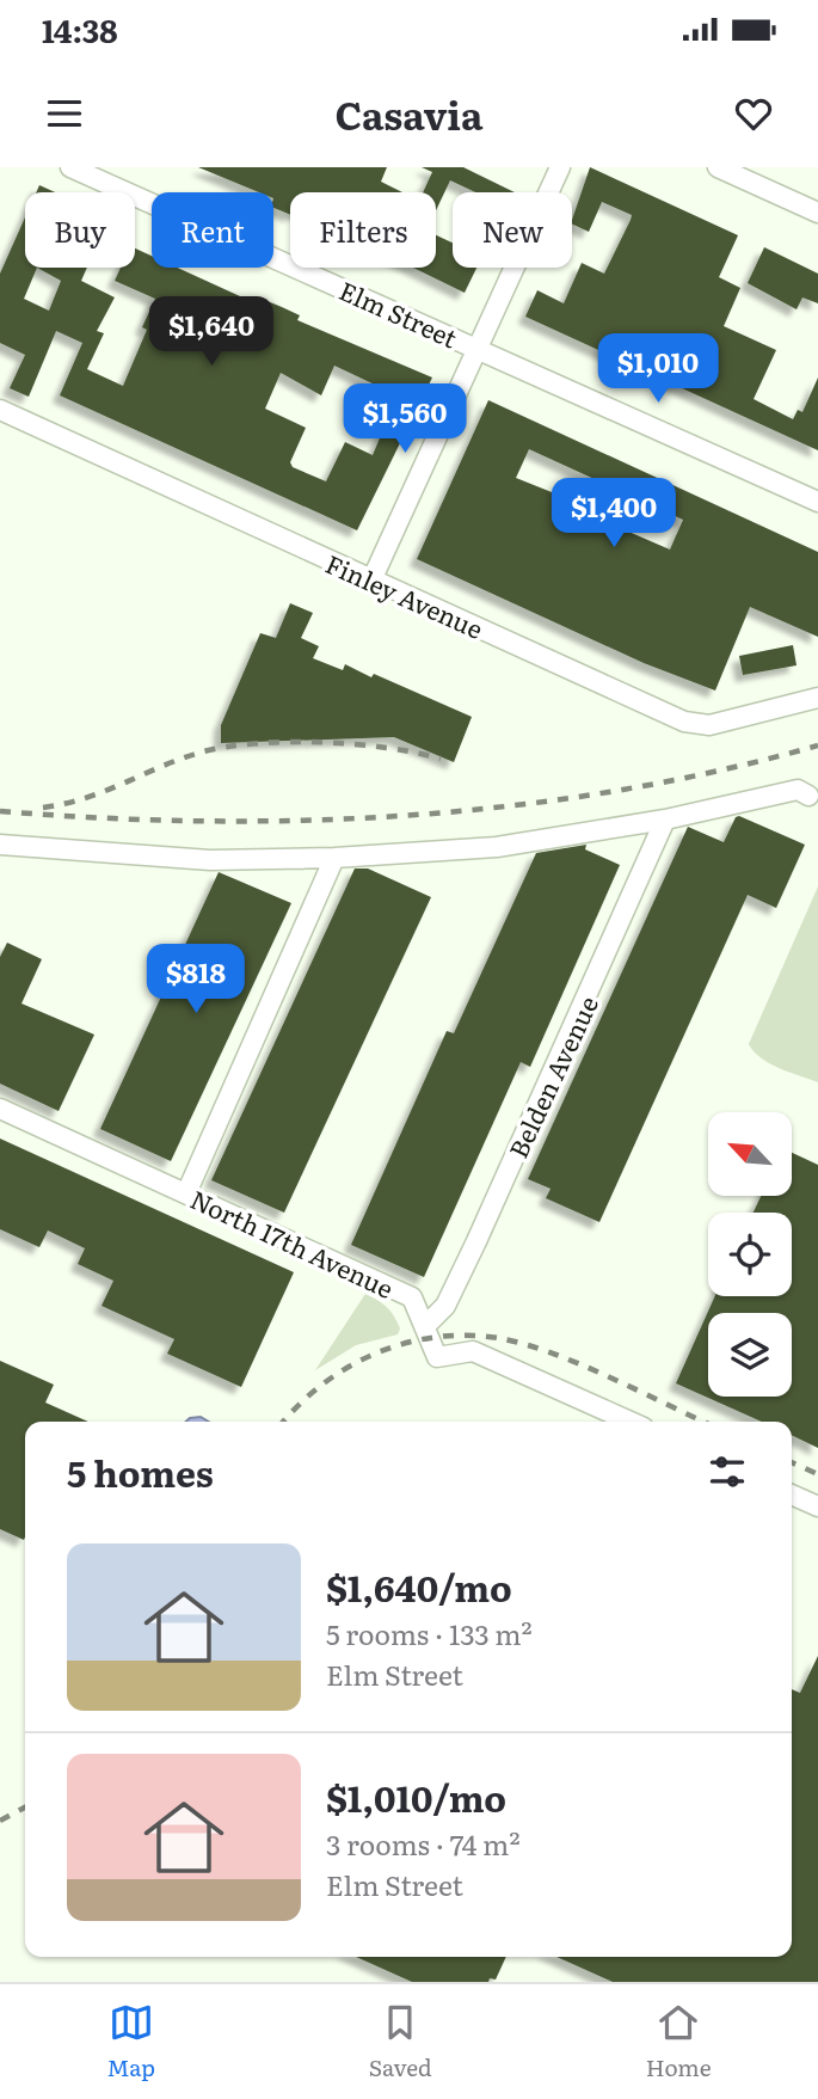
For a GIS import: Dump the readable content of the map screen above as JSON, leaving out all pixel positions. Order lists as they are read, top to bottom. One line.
{"streets":{"street":["Elm Street","Finley Avenue","Belden Avenue","North 17th Avenue"]},"crossings":[["Belden Avenue","North 17th Avenue"]],"north":"top left","page":{"status":"14:38","header":"Casavia","chip":["Buy","Rent","Filters","New"],"price":["$1,640","$1,010","$1,560","$1,400","$818"],"heading":"5 homes","list":[{"name":"$1,640/mo","note":"5 rooms · 133 m² · Elm Street"},{"name":"$1,010/mo","note":"3 rooms · 74 m² · Elm Street"}],"tabs":["Map","Saved","Home"]}}
